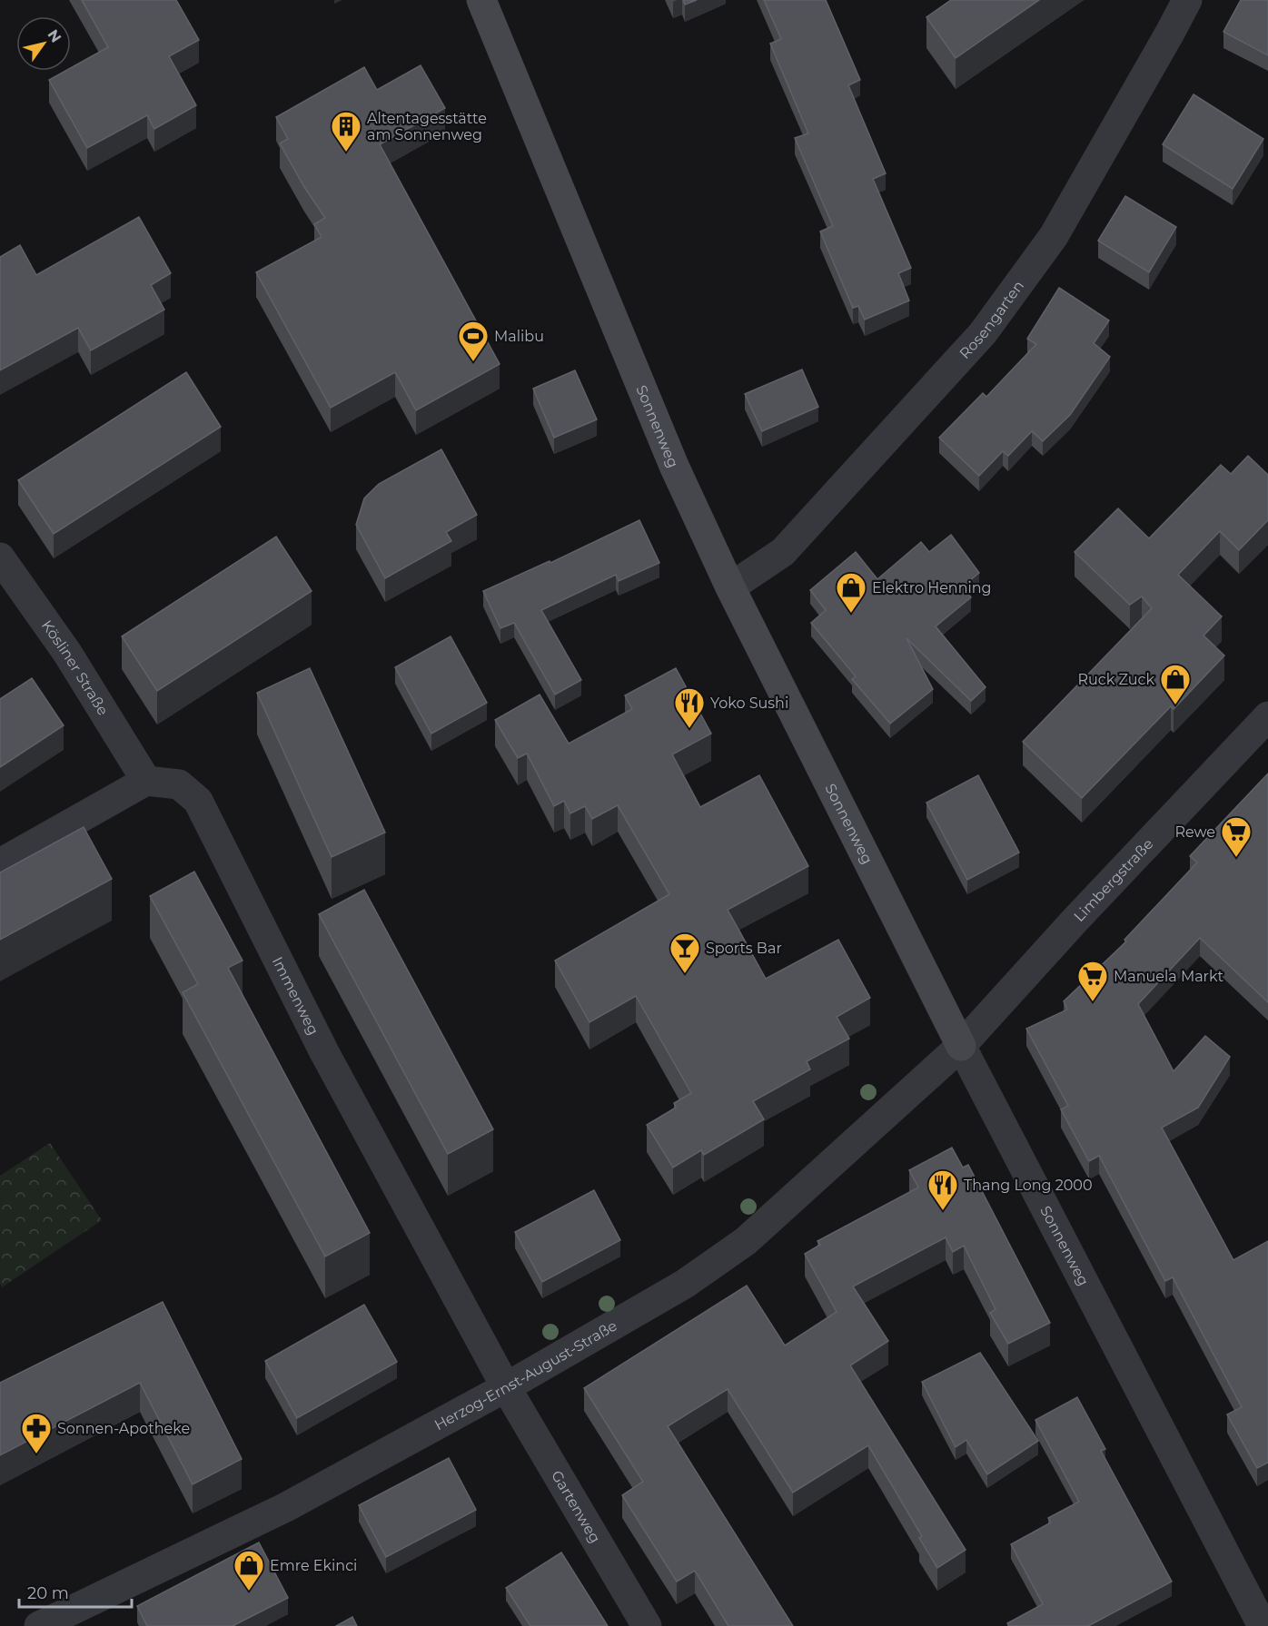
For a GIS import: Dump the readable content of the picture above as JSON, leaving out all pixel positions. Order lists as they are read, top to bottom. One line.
{"streets":{"street":["Rosengarten","Sonnenweg","Kösliner Straße","Limbergstraße","Immenweg","Herzog-Ernst-August-Straße","Gartenweg"]},"crossings":[["Rosengarten","Sonnenweg"],["Sonnenweg","Limbergstraße"],["Sonnenweg","Herzog-Ernst-August-Straße"],["Kösliner Straße","Immenweg"],["Limbergstraße","Herzog-Ernst-August-Straße"],["Immenweg","Herzog-Ernst-August-Straße"],["Immenweg","Gartenweg"],["Herzog-Ernst-August-Straße","Gartenweg"]],"places":{"building":["Altentagesstätte am Sonnenweg"],"sports":["Malibu"],"shop":["Elektro Henning","Ruck Zuck","Emre Ekinci"],"restaurant":["Yoko Sushi","Thang Long 2000"],"supermarket":["Rewe","Manuela Markt"],"bar":["Sports Bar"],"pharmacy":["Sonnen-Apotheke"]},"scale_bar":"20 m","north":"top right"}
